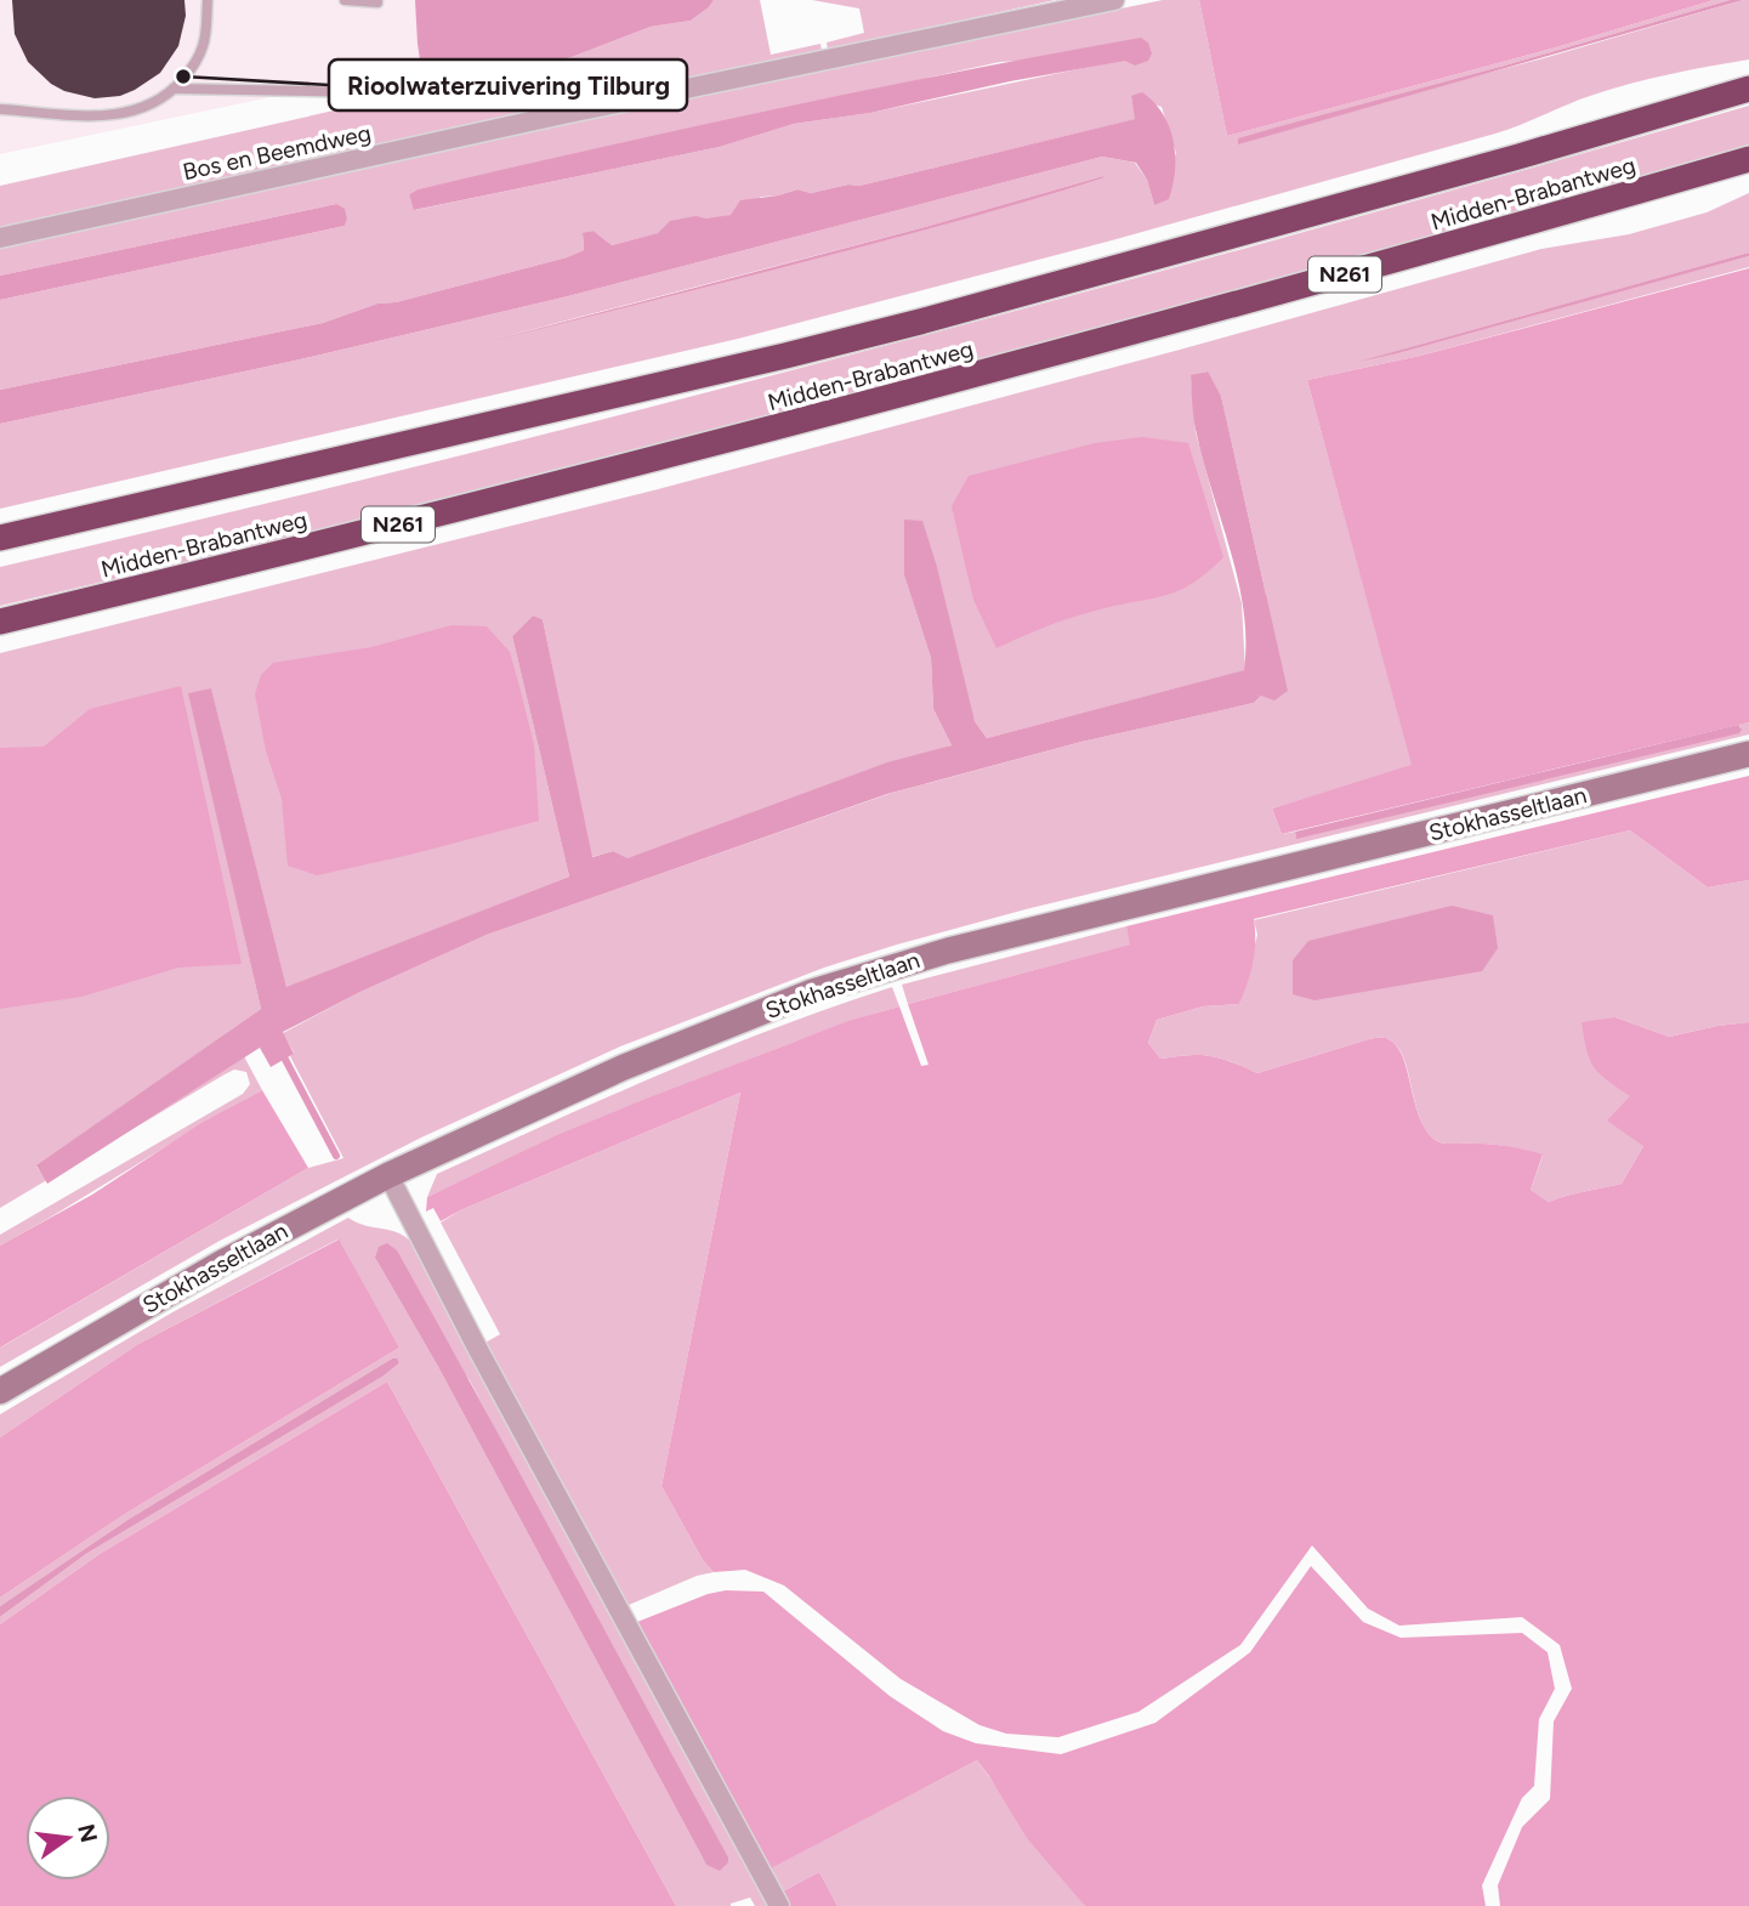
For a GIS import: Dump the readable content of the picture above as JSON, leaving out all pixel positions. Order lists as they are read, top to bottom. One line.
{"streets":{"highway":["Midden-Brabantweg","N261"],"street":["Bos en Beemdweg","Stokhasseltlaan"]},"places":["Rioolwaterzuivering Tilburg"],"north":"right"}
